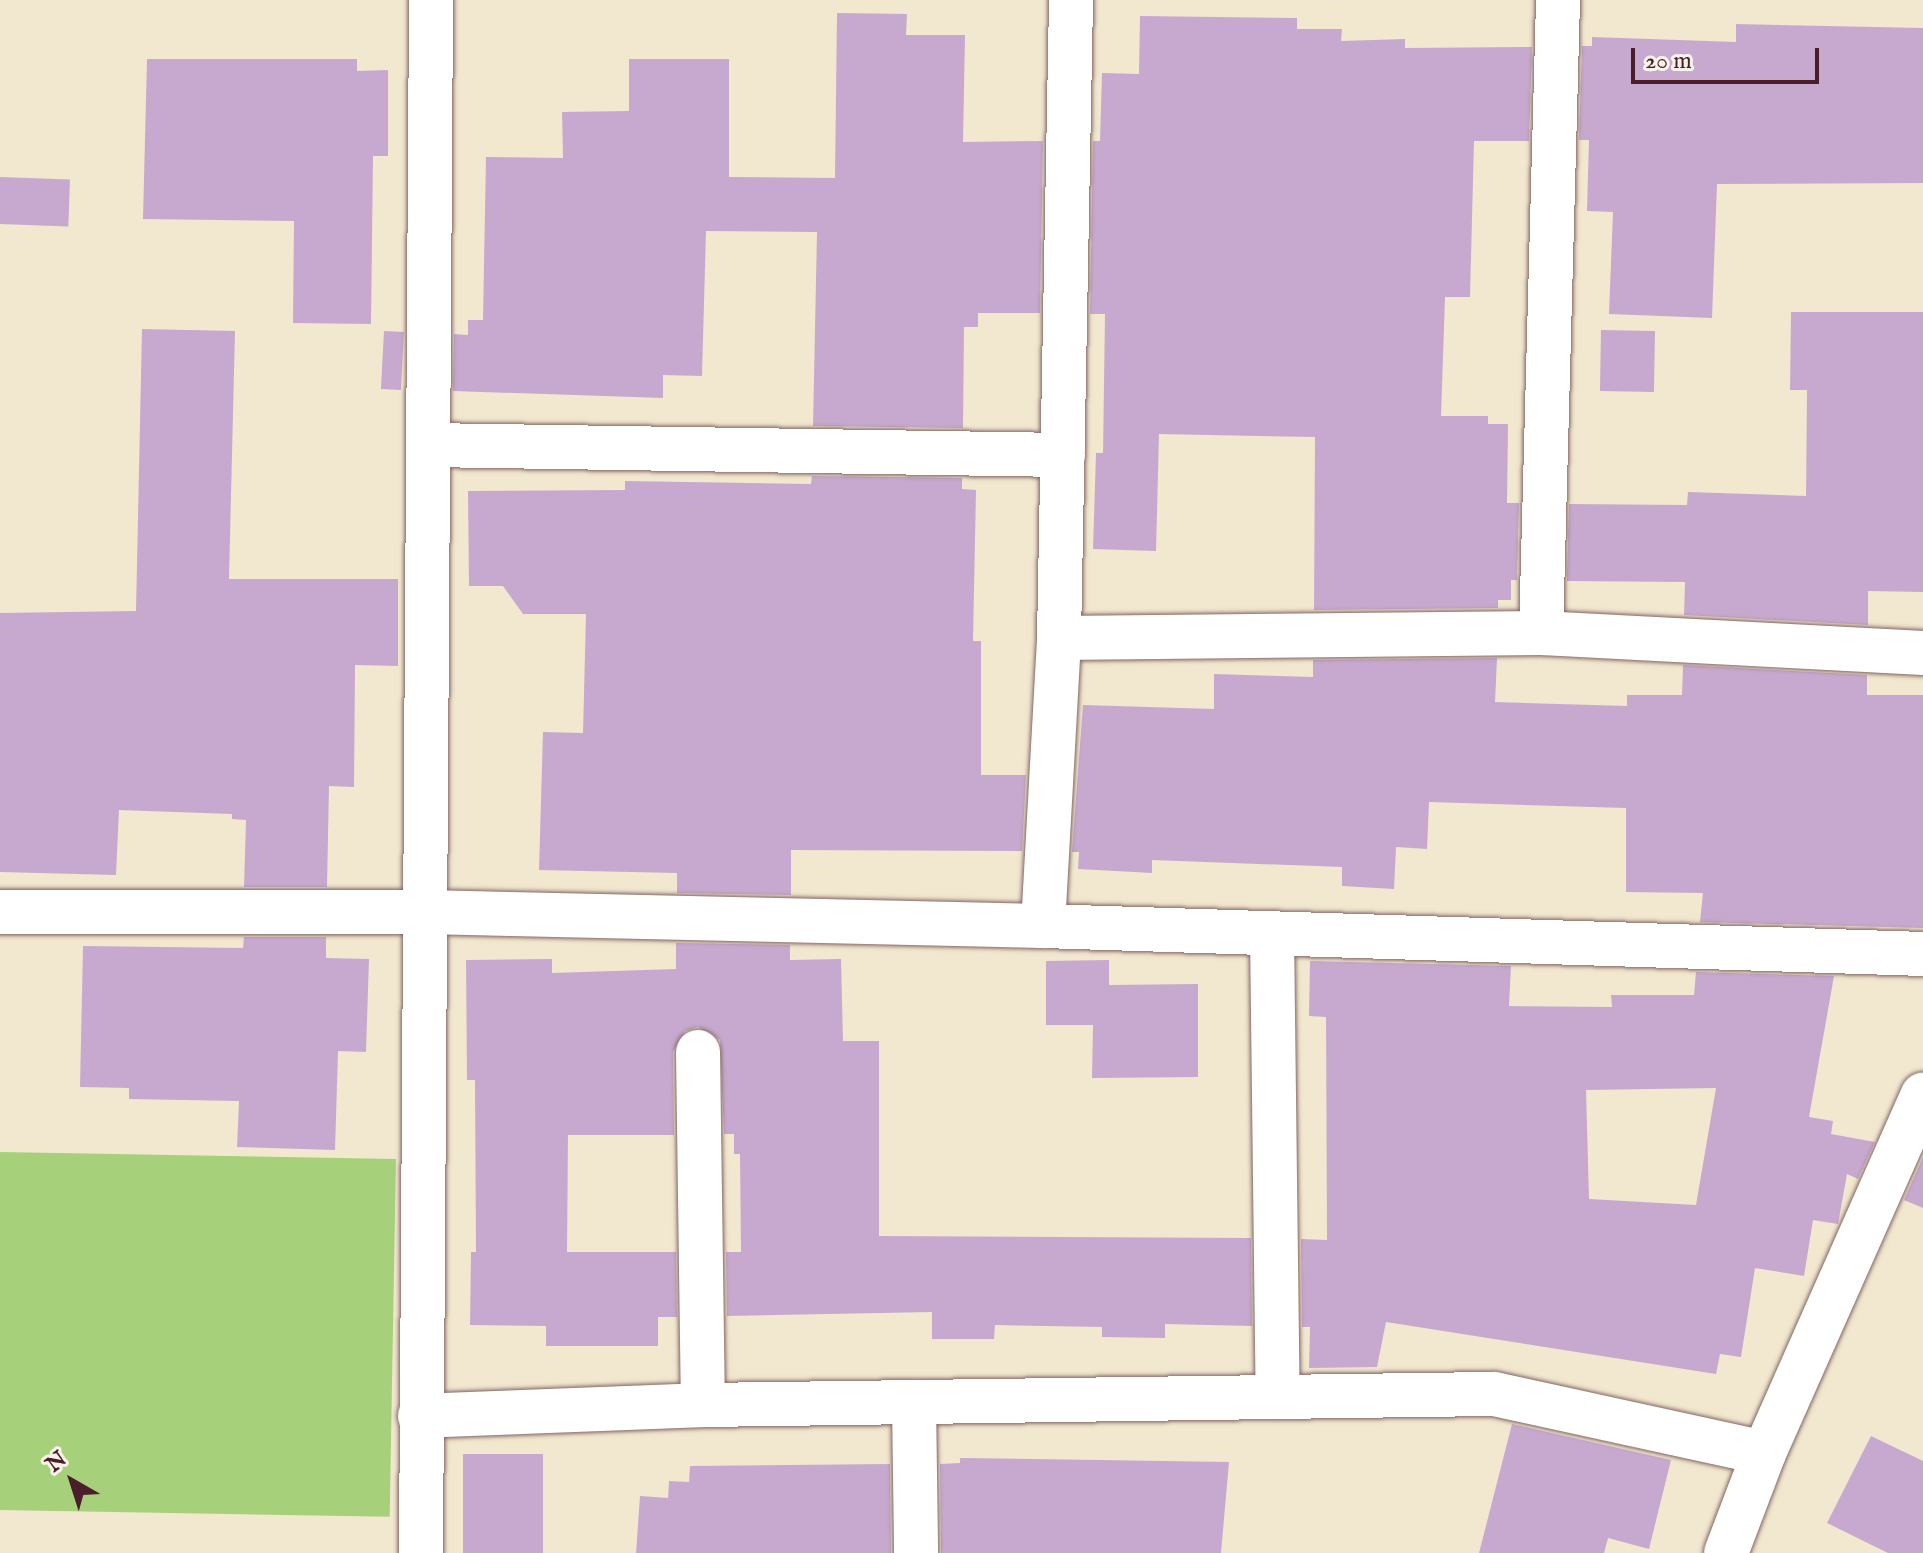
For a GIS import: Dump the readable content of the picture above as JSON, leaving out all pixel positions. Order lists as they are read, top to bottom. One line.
{"scale_bar":"20 m","north":"top left"}
